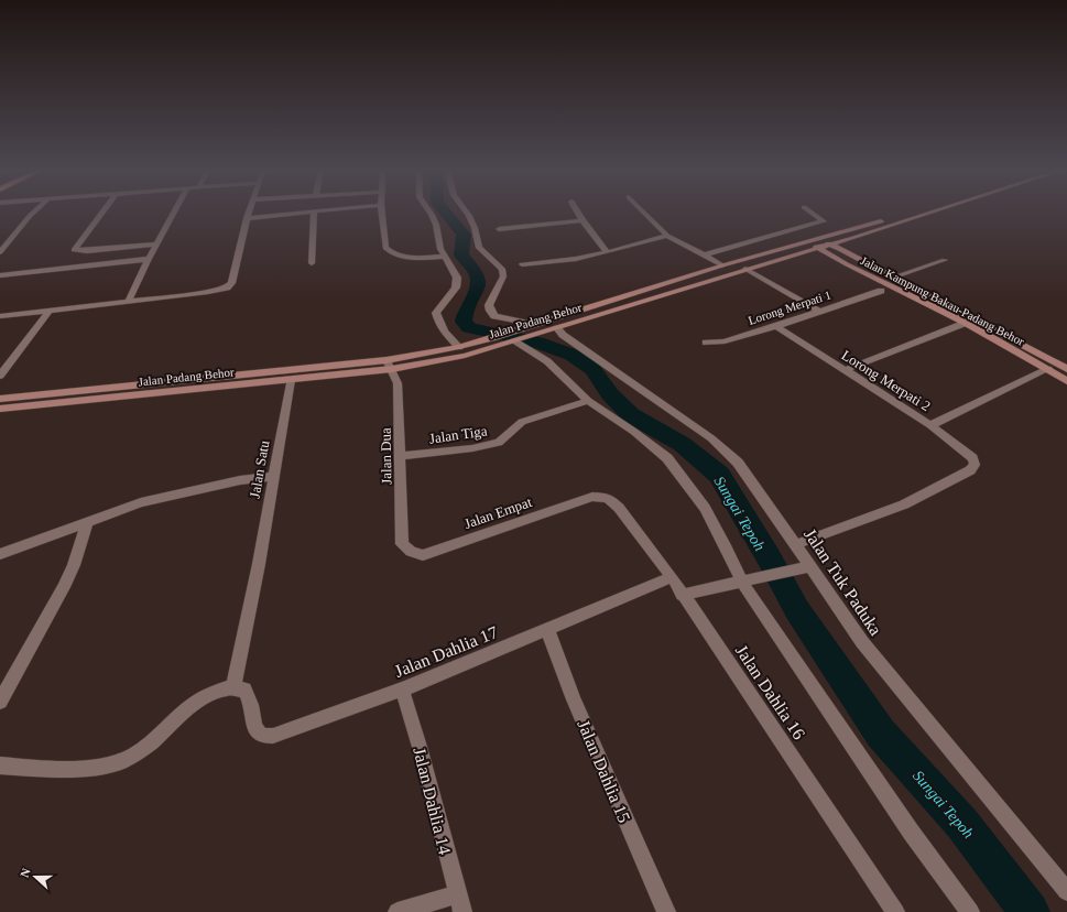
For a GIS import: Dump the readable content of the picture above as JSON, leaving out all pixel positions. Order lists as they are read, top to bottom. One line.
{"streets":{"main road":["Jalan Kampung Bakau-Padang Behor","Jalan Padang Behor"],"street":["Lorong Merpati 1","Lorong Merpati 2","Jalan Tiga","Jalan Dua","Jalan Satu","Jalan Empat","Jalan Tuk Paduka","Jalan Dahlia 17","Jalan Dahlia 16","Jalan Dahlia 15","Jalan Dahlia 14"]},"crossings":[["Jalan Kampung Bakau-Padang Behor","Jalan Padang Behor"],["Lorong Merpati 1","Lorong Merpati 2"],["Jalan Padang Behor","Jalan Dua"],["Jalan Padang Behor","Jalan Satu"],["Jalan Padang Behor","Jalan Tuk Paduka"],["Lorong Merpati 2","Jalan Tuk Paduka"],["Jalan Tiga","Jalan Dua"],["Jalan Dua","Jalan Empat"],["Jalan Satu","Jalan Dahlia 17"],["Jalan Empat","Jalan Dahlia 16"],["Jalan Dahlia 17","Jalan Dahlia 16"],["Jalan Dahlia 17","Jalan Dahlia 15"],["Jalan Dahlia 17","Jalan Dahlia 14"]],"water":["Sungai Tepoh"],"north":"left"}
